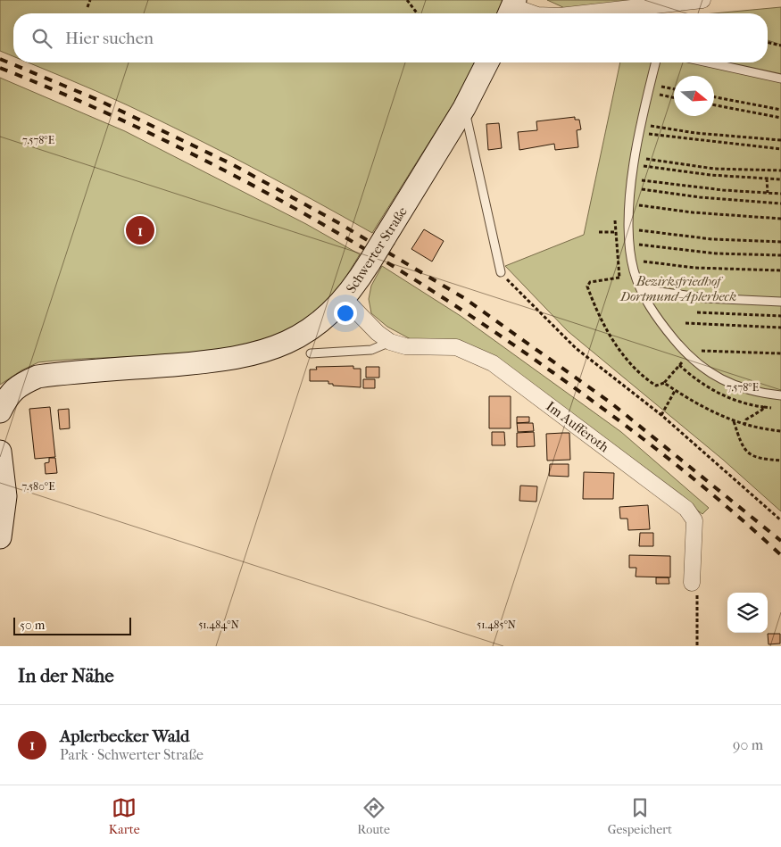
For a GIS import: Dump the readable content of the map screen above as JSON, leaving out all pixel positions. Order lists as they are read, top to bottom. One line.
{"streets":{"street":["Schwerter Straße","Im Aufferoth"]},"crossings":[["Schwerter Straße","Im Aufferoth"]],"parks":["Bezirksfriedhof Dortmund-Aplerbeck"],"scale_bar":"50 m","north":"right","page":{"search":"Hier suchen","pins":"1","scale":"50 m","heading":"In der Nähe","list":[{"mark":"1","name":"Aplerbecker Wald","note":"Park · Schwerter Straße","value":"90 m"}],"nav":["Karte","Route","Gespeichert"]},"coordinates":["7.578°E","7.580°E","51.484°N","51.485°N"]}
